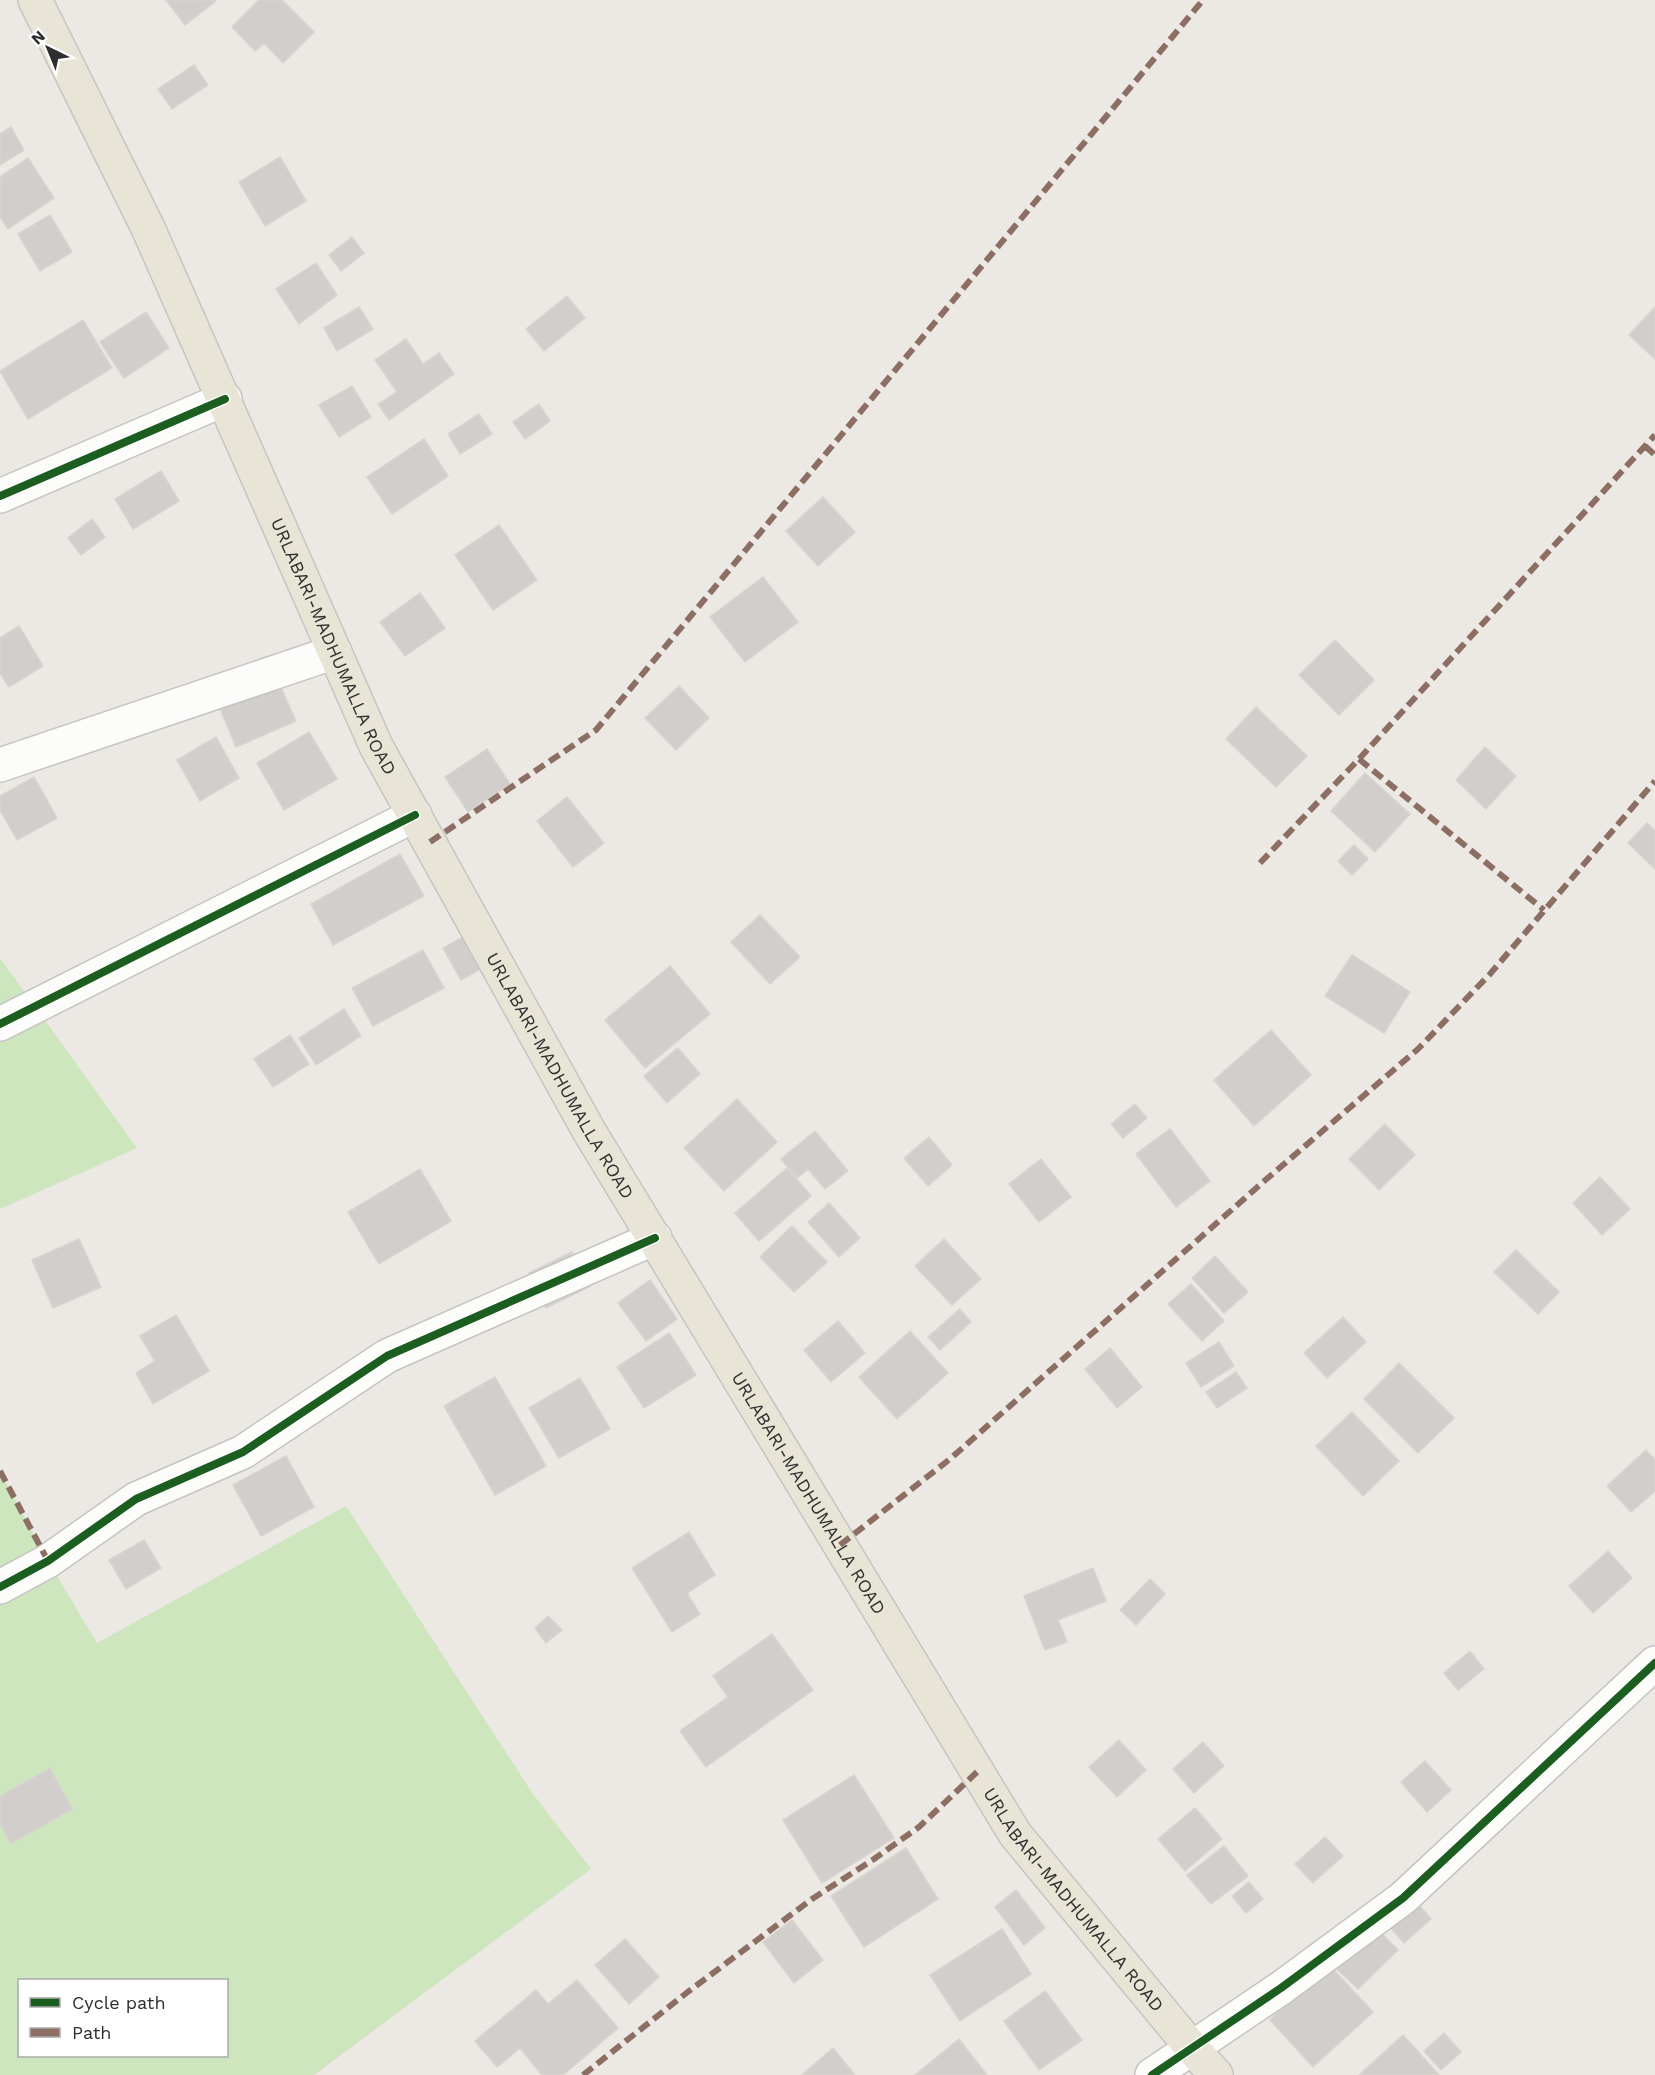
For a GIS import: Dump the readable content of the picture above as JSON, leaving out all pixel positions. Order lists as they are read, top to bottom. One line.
{"streets":{"main road":["URLABARI-MADHUMALLA ROAD"]},"legend":["Cycle path","Path"],"north":"top left"}
